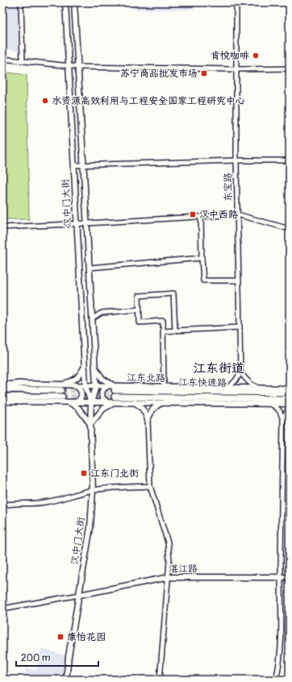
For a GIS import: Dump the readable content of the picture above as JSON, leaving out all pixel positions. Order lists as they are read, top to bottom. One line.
{"streets":{"highway":["江东快速路"],"main road":["汉中门大街","江东北路","湛江路"],"street":["东宝路"]},"crossings":[["汉中门大街","江东北路"],["汉中门大街","湛江路"],["江东北路","江东快速路"]],"districts":["江东街道"],"places":{"other":["肯悦咖啡","水资源高效利用与工程安全国家工程研究中心"],"transit":["苏宁商品批发市场","汉中西路","江东门北街","康怡花园"]},"scale_bar":"200 m"}
